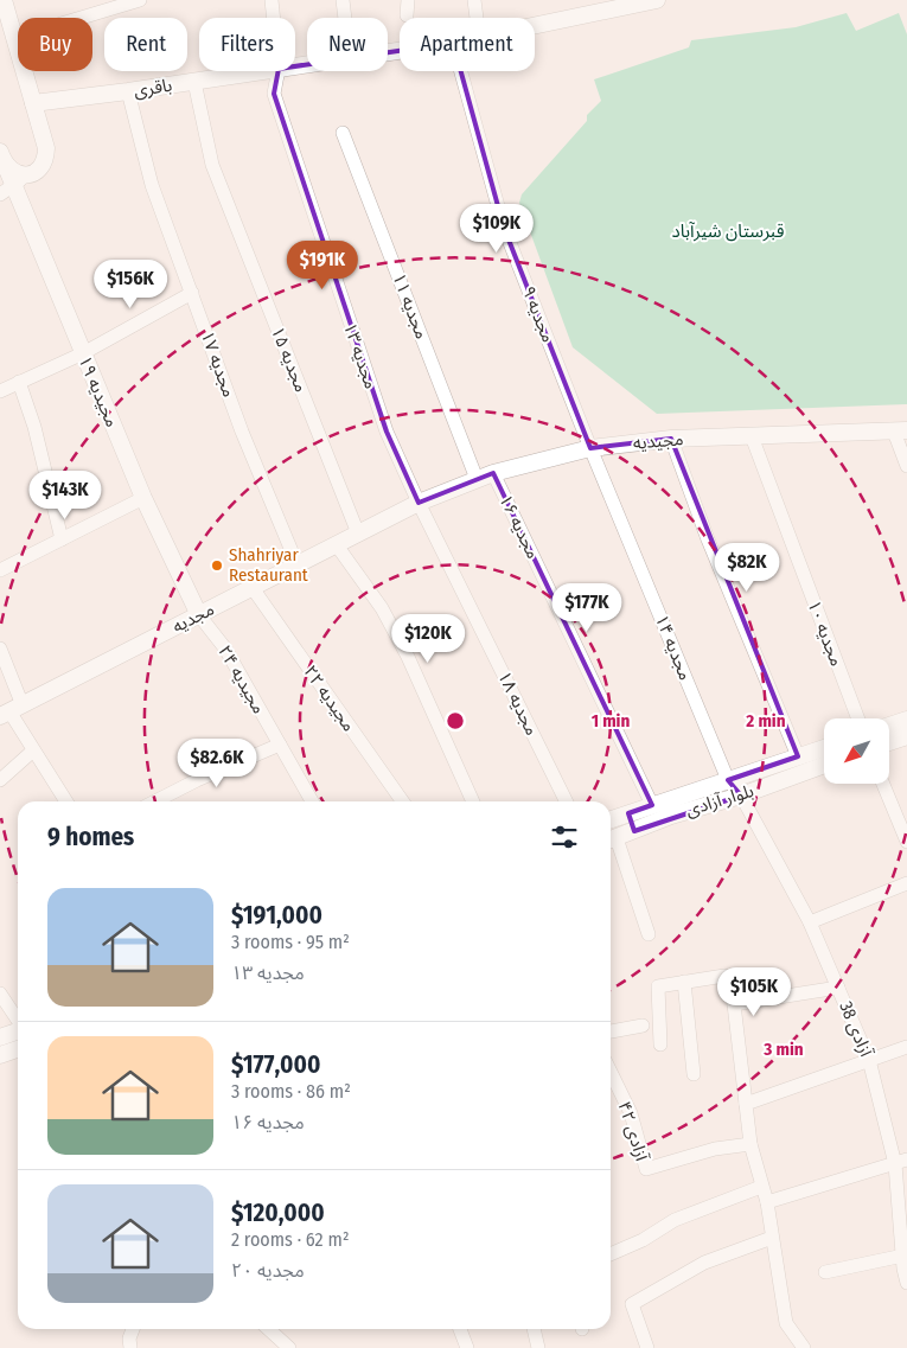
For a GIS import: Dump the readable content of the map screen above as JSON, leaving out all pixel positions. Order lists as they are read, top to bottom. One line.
{"streets":{"street":["باقری","مجدیه ۱۱","مجدیه ۹","مجدیه ۱۳","مجدیه ۱۵","مجدیه ۱۷","مجیدیه ۱۹","مجیدیه","مجدیه ۱۶","مجدیه","مجدیه ۱۰","مجدیه ۱۴","مجیدیه ۲۴","مجیدیه ۲۲","مجدیه ۱۸","بلوار آزادی","آزادی 38","آزادی ۴۲"]},"crossings":[["باقری","مجدیه ۱۵"],["باقری","مجدیه ۱۷"],["مجدیه ۱۱","مجیدیه"],["مجدیه ۹","مجیدیه"],["مجدیه ۹","مجدیه ۱۴"],["مجدیه ۱۳","مجیدیه"],["مجدیه ۱۳","مجدیه"],["مجدیه ۱۳","مجدیه ۱۸"],["مجدیه ۱۵","مجدیه"],["مجدیه ۱۷","مجدیه"],["مجیدیه ۱۹","مجدیه"],["مجیدیه ۱۹","مجیدیه ۲۴"],["مجیدیه","مجدیه ۱۶"],["مجیدیه","مجدیه"],["مجیدیه","مجدیه ۱۰"],["مجیدیه","مجدیه ۱۴"],["مجیدیه","مجدیه ۱۸"],["مجدیه ۱۶","بلوار آزادی"],["مجدیه","مجیدیه ۲۴"],["مجدیه","مجیدیه ۲۲"],["مجدیه","مجدیه ۱۸"],["مجدیه ۱۴","بلوار آزادی"],["مجدیه ۱۴","آزادی 38"],["بلوار آزادی","آزادی 38"]],"parks":["قبرستان شیرآباد"],"places":["Shahriyar Restaurant"],"north":"bottom left","page":{"chip":["Buy","Rent","Filters","New","Apartment"],"price":["$109K","$191K","$156K","$143K","$82K","$177K","$120K","$82.6K","$105K"],"heading":"9 homes","list":[{"name":"$191,000","note":"3 rooms · 95 m² · مجدیه ۱۳"},{"name":"$177,000","note":"3 rooms · 86 m² · مجدیه ۱۶"},{"name":"$120,000","note":"2 rooms · 62 m² · مجدیه ۲۰"}]},"rings":["1 min","2 min","3 min"]}
